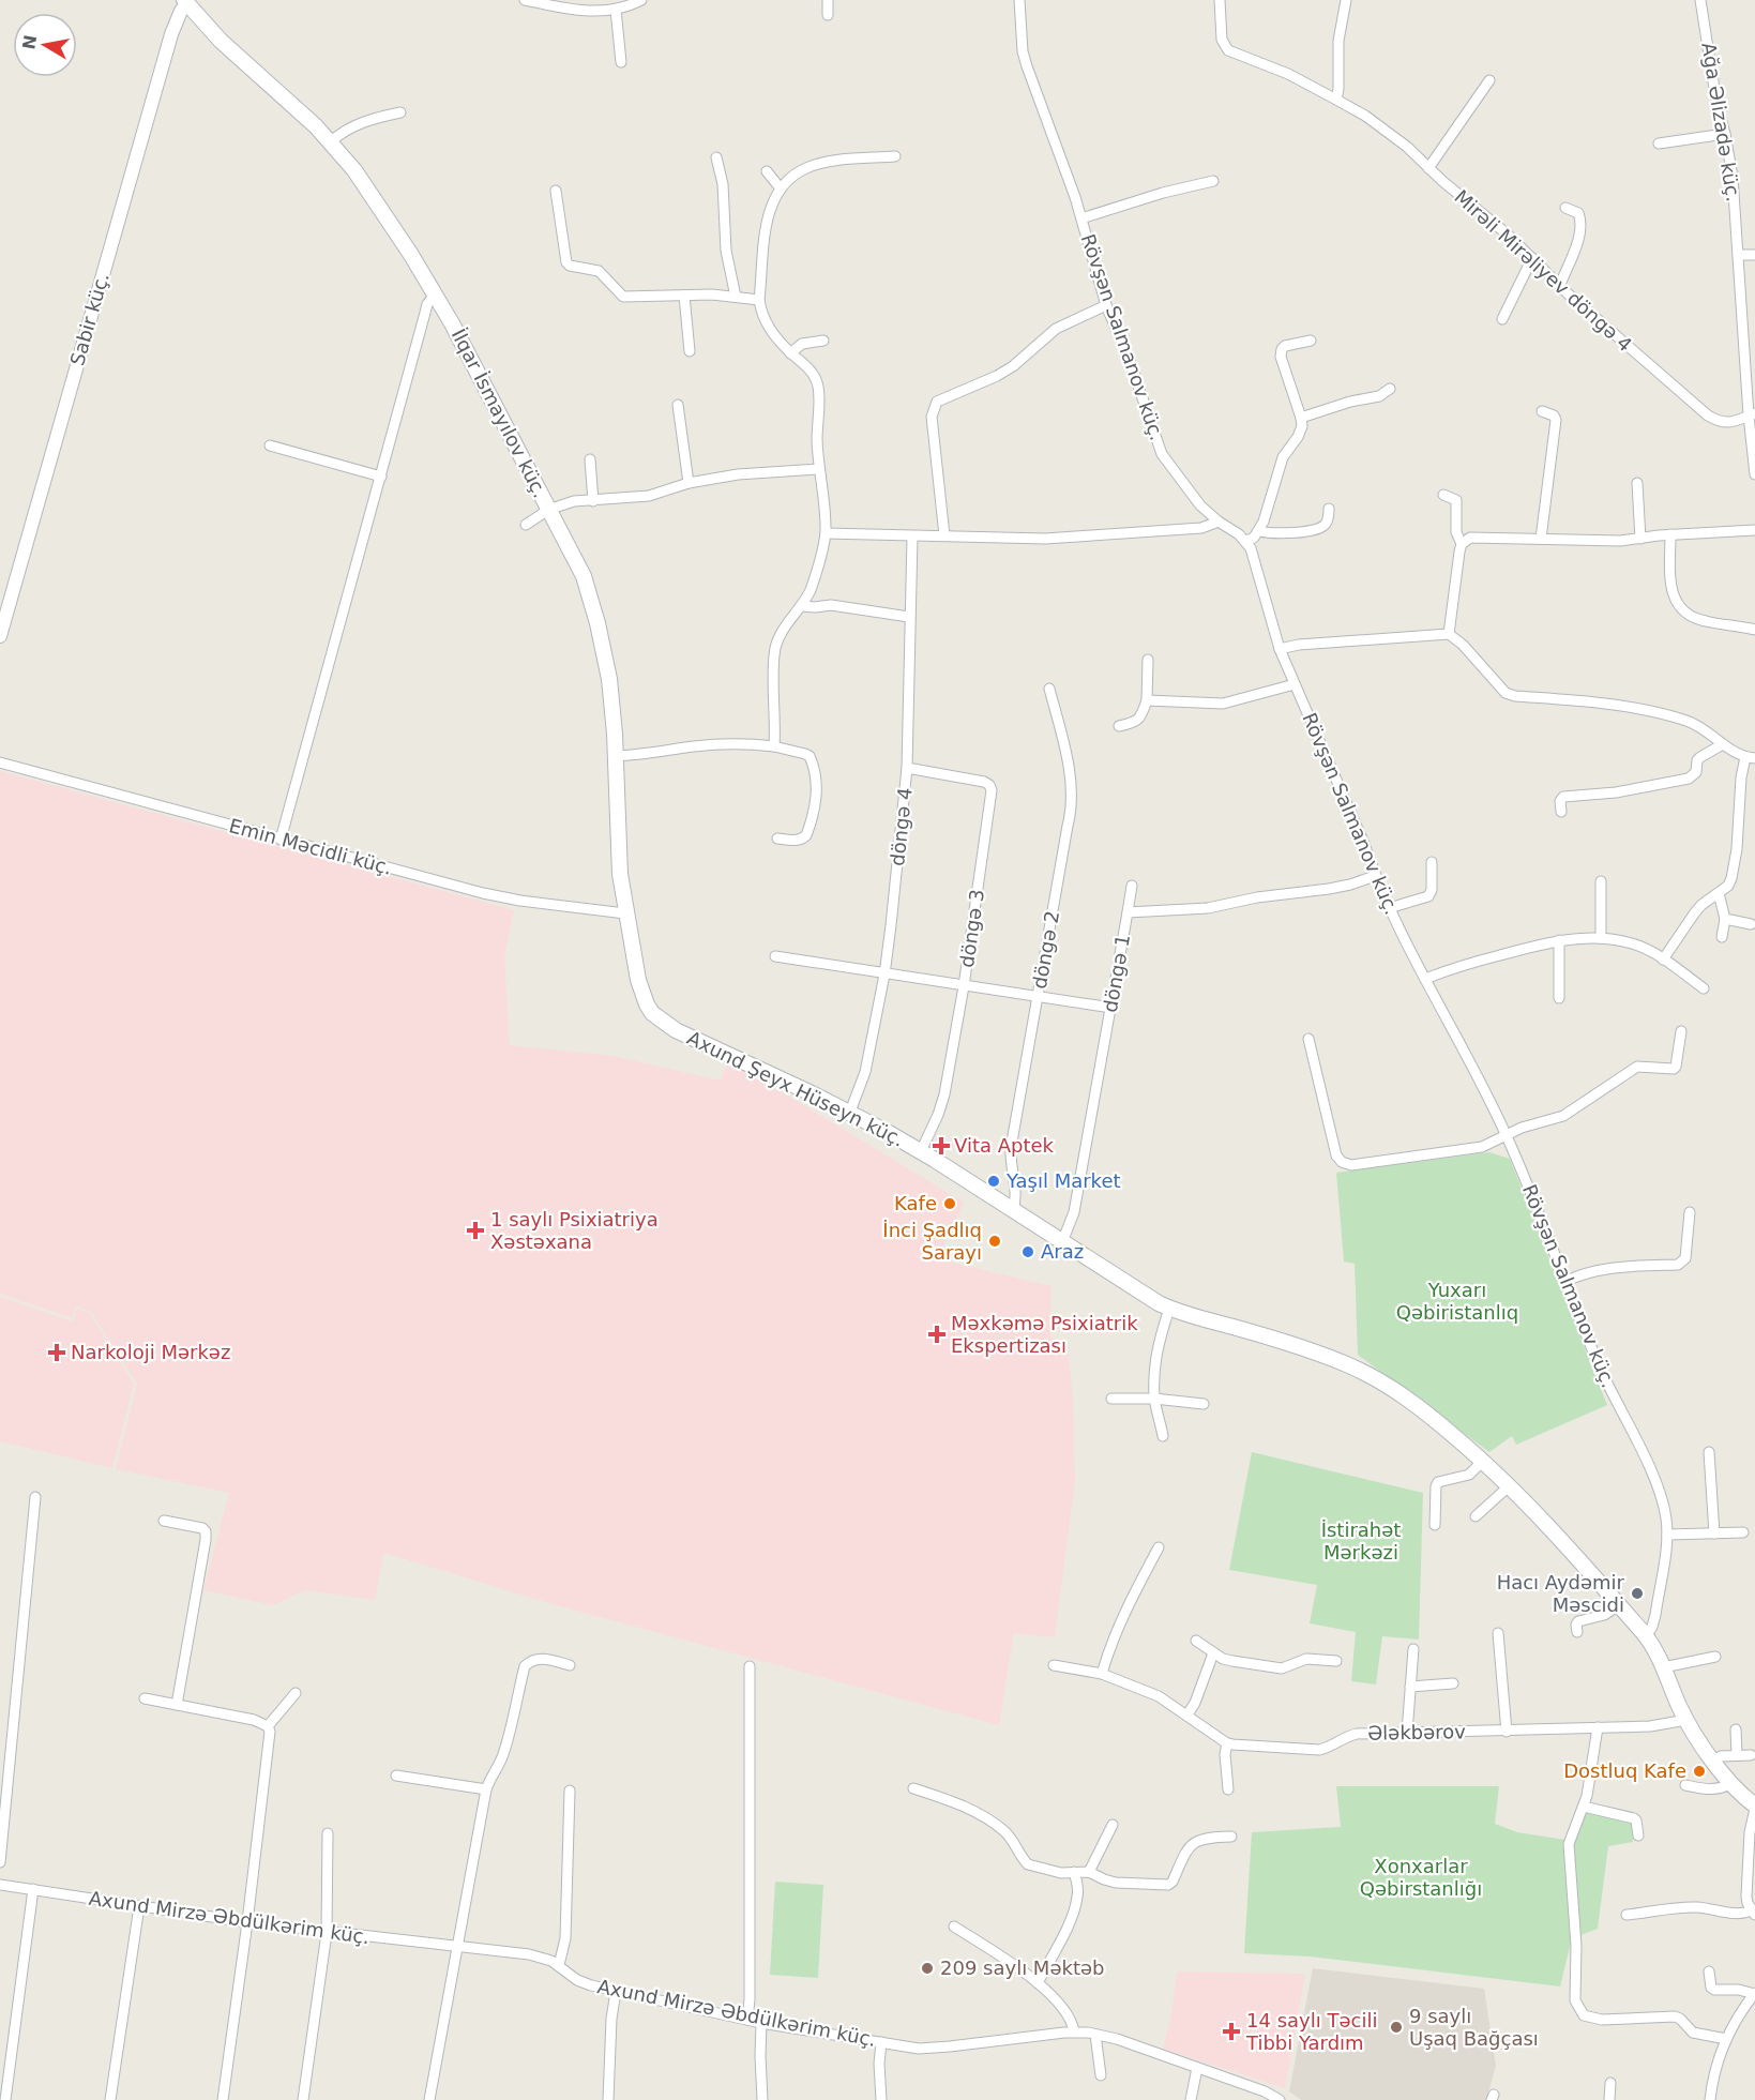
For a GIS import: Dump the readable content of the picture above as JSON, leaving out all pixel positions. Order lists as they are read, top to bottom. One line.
{"streets":{"main road":["İlqar İsmayılov küç.","Axund Şeyx Hüseyn küç."],"street":["Ağa Əlizadə küç.","Mirəli Mirəliyev döngə 4","Sabir küç.","Rövşən Salmanov küç.","döngə 4","Emin Məcidli küç.","döngə 3","döngə 2","döngə 1","Ələkbərov","Axund Mirzə Əbdülkərim küç."]},"crossings":[["Ağa Əlizadə küç.","Mirəli Mirəliyev döngə 4"],["Sabir küç.","İlqar İsmayılov küç."],["Rövşən Salmanov küç.","döngə 1"],["Rövşən Salmanov küç.","Axund Şeyx Hüseyn küç."],["İlqar İsmayılov küç.","Emin Məcidli küç."],["İlqar İsmayılov küç.","Axund Şeyx Hüseyn küç."],["döngə 4","döngə 3"],["döngə 4","Axund Şeyx Hüseyn küç."],["Emin Məcidli küç.","Axund Şeyx Hüseyn küç."],["döngə 3","Axund Şeyx Hüseyn küç."],["döngə 2","Axund Şeyx Hüseyn küç."],["döngə 1","Axund Şeyx Hüseyn küç."],["Axund Şeyx Hüseyn küç.","Ələkbərov"]],"parks":["Yuxarı Qəbiristanlıq","İstirahət Mərkəzi","Xonxarlar Qəbirstanlığı"],"places":{"health":["Vita Aptek","1 saylı Psixiatriya Xəstəxana","Məxkəmə Psixiatrik Ekspertizası","Narkoloji Mərkəz","14 saylı Təcili Tibbi Yardım"],"other":["Yaşıl Market","Kafe","İnci Şadlıq Sarayı","Araz","Hacı Aydəmir Məscidi","Dostluq Kafe","209 saylı Məktəb","9 saylı Uşaq Bağçası"]},"north":"left"}
